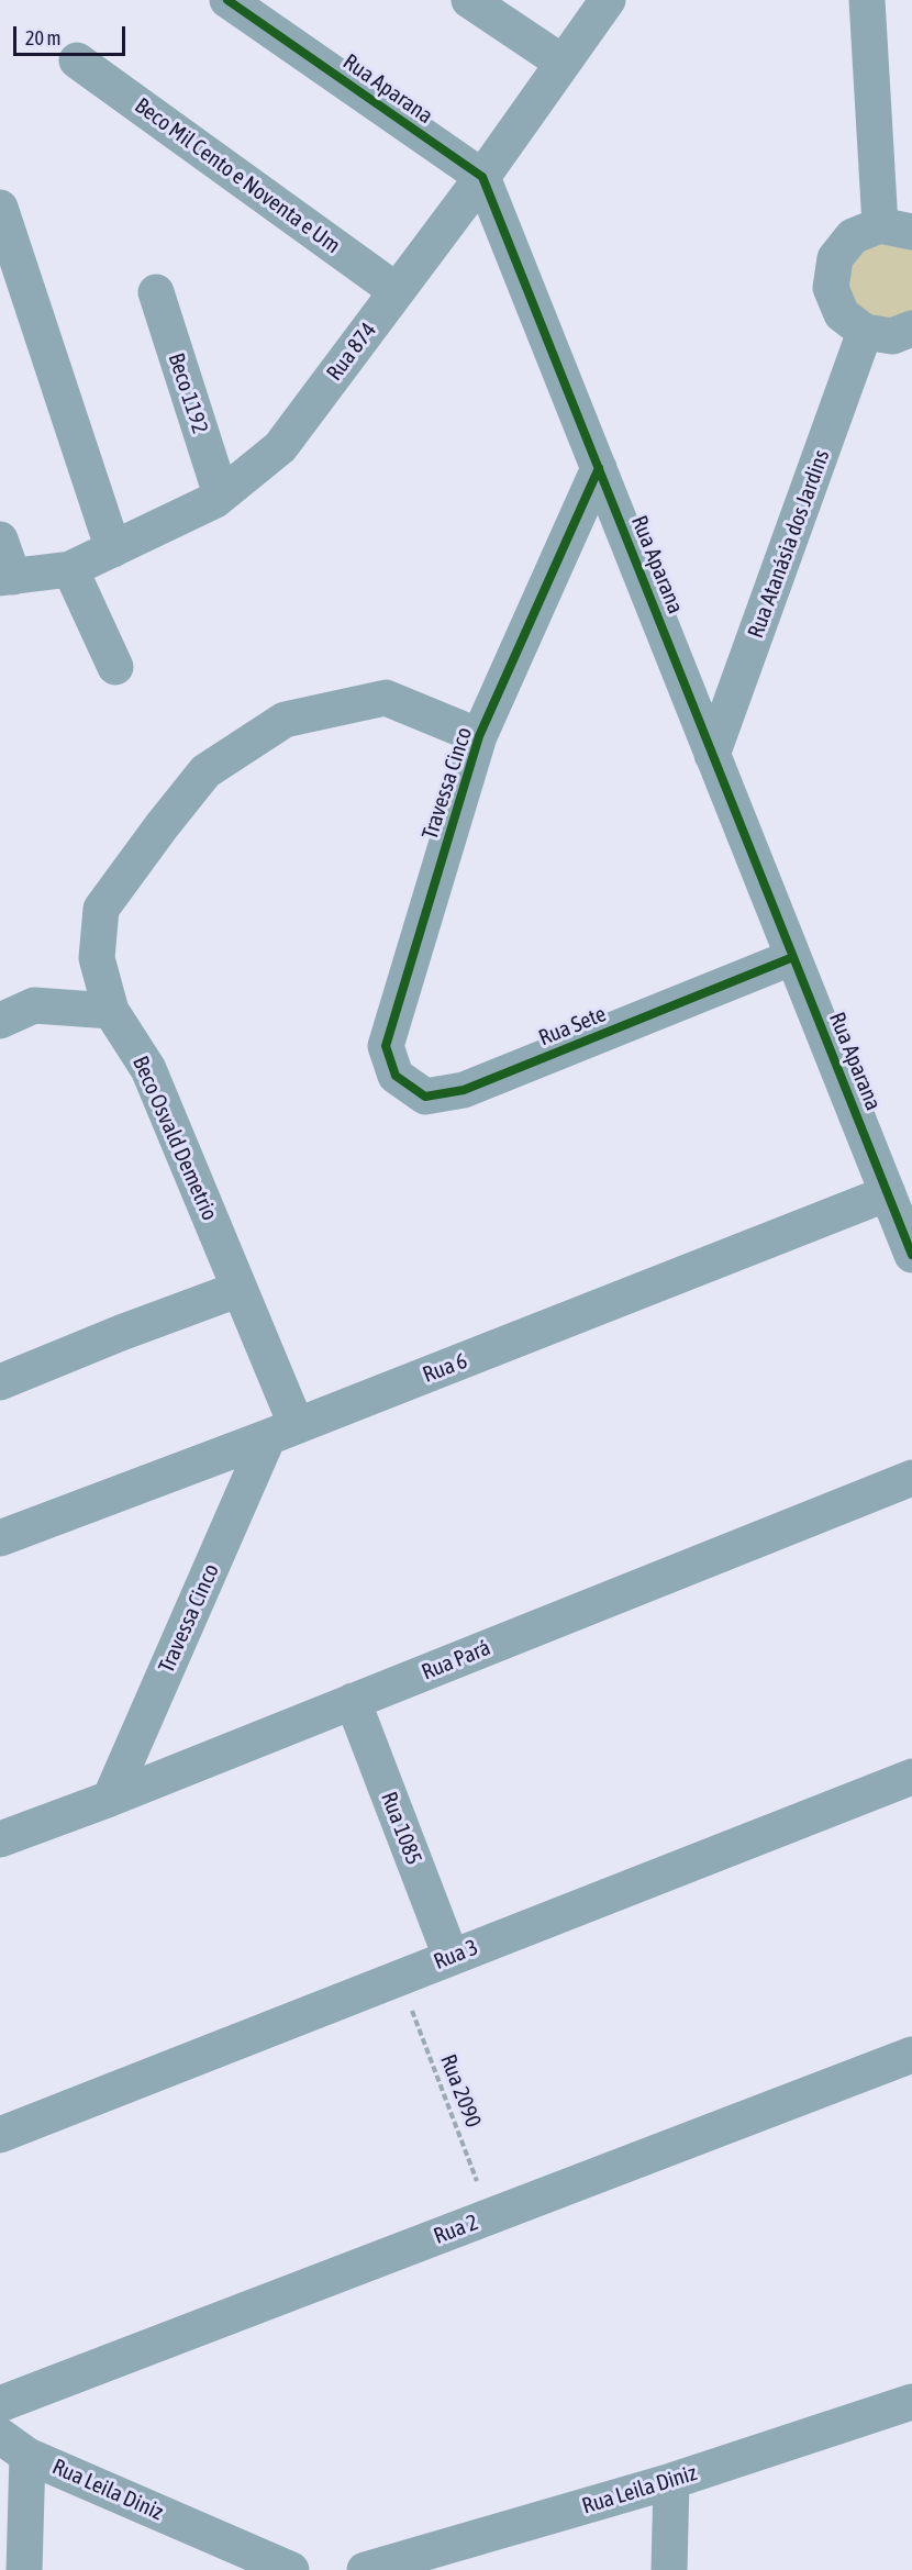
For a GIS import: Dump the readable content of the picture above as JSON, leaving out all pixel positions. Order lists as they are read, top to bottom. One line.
{"streets":{"street":["Rua Aparana","Beco Mil Cento e Noventa e Um","Rua 874","Beco 1192","Rua Atanásia dos Jardins","Travessa Cinco","Rua Sete","Beco Osvald Demetrio","Rua 6","Rua Pará","Rua 1085","Rua 3","Rua 2","Rua Leila Diniz"],"path":["Rua 2090"]},"crossings":[["Rua Aparana","Rua 874"],["Rua Aparana","Rua Atanásia dos Jardins"],["Rua Aparana","Travessa Cinco"],["Rua Aparana","Rua Sete"],["Rua Aparana","Rua 6"],["Beco Mil Cento e Noventa e Um","Rua 874"],["Rua 874","Beco 1192"],["Travessa Cinco","Rua Sete"],["Travessa Cinco","Beco Osvald Demetrio"],["Travessa Cinco","Rua 6"],["Travessa Cinco","Rua Pará"],["Beco Osvald Demetrio","Rua 6"],["Rua Pará","Rua 1085"],["Rua 1085","Rua 3"],["Rua 3","Rua 2090"],["Rua 2090","Rua 2"]],"scale_bar":"20 m"}
